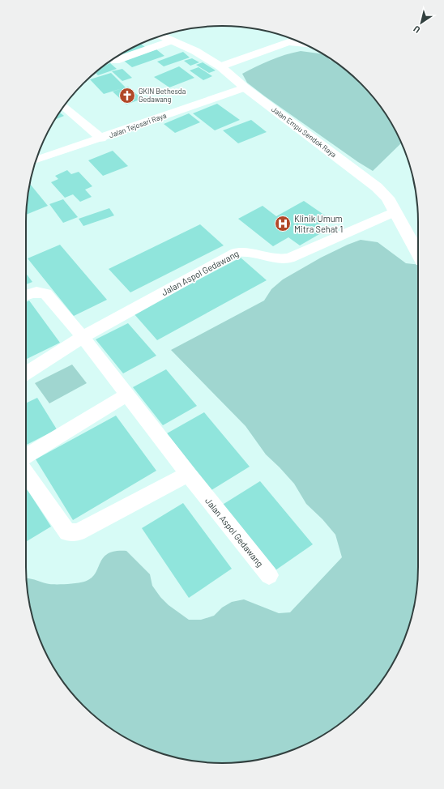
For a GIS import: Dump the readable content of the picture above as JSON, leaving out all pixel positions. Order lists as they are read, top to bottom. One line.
{"streets":{"street":["Jalan Tejosari Raya","Jalan Empu Sendok Raya","Jalan Aspol Gedawang"]},"crossings":[["Jalan Tejosari Raya","Jalan Empu Sendok Raya"],["Jalan Empu Sendok Raya","Jalan Aspol Gedawang"]],"places":{"church":["GKIN Bethesda Gedawang"],"hospital":["Klinik Umum Mitra Sehat 1"]},"north":"bottom left"}
